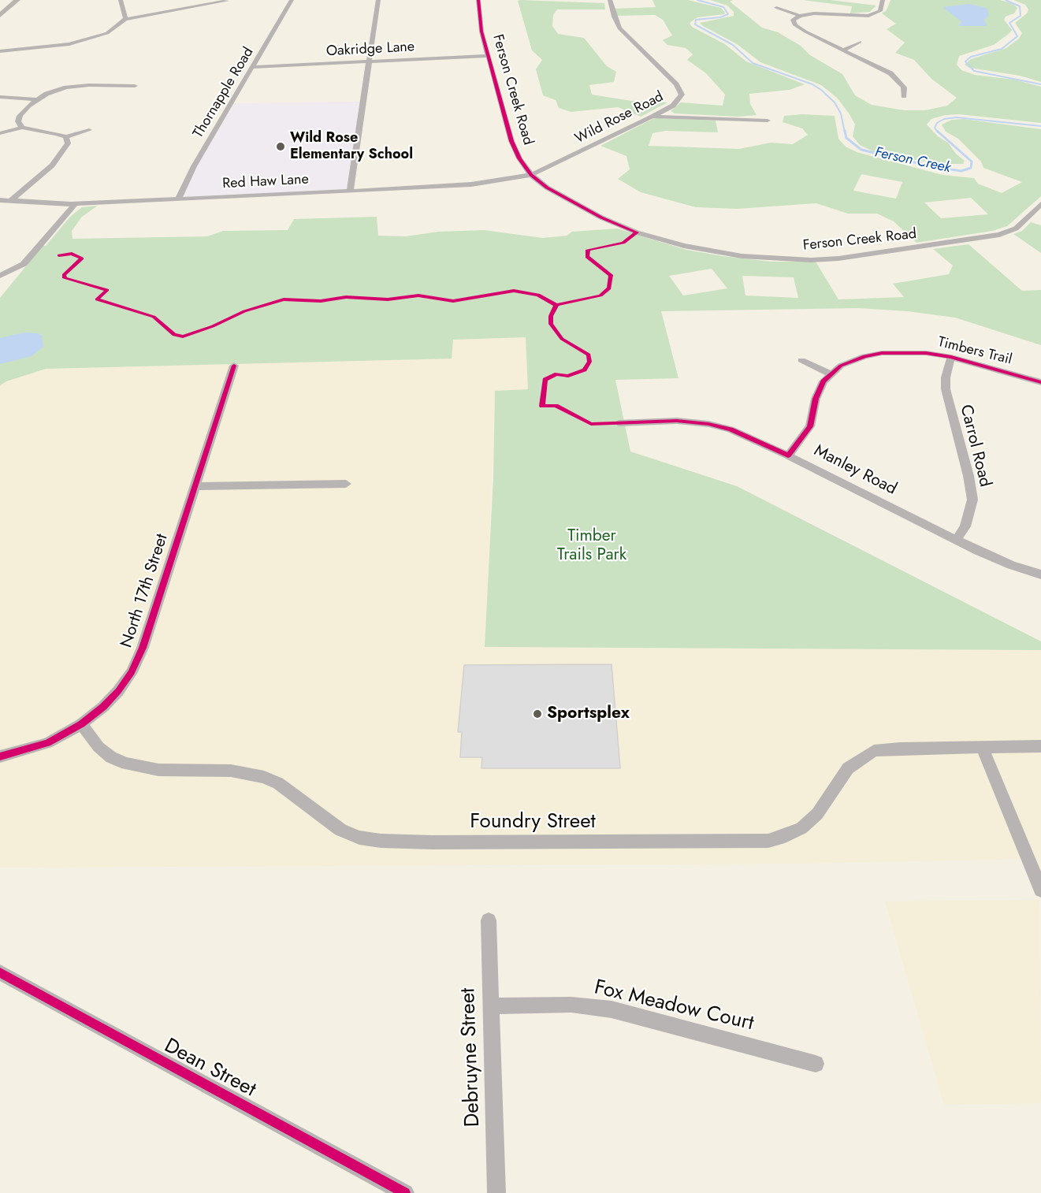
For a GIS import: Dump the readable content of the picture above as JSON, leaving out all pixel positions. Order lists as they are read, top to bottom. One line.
{"streets":{"street":["Oakridge Lane","Ferson Creek Road","Thornapple Road","Wild Rose Road","Red Haw Lane","Timbers Trail","Carrol Road","Manley Road","North 17th Street","Foundry Street","Fox Meadow Court","Debruyne Street","Dean Street"]},"crossings":[["Oakridge Lane","Ferson Creek Road"],["Oakridge Lane","Thornapple Road"],["Ferson Creek Road","Wild Rose Road"],["Ferson Creek Road","Red Haw Lane"],["Thornapple Road","Red Haw Lane"],["Wild Rose Road","Red Haw Lane"],["Timbers Trail","Carrol Road"],["Timbers Trail","Manley Road"],["Carrol Road","Manley Road"],["North 17th Street","Foundry Street"],["Fox Meadow Court","Debruyne Street"]],"water":["Ferson Creek"],"parks":["Timber Trails Park"],"places":["Wild Rose Elementary School","Sportsplex"]}
